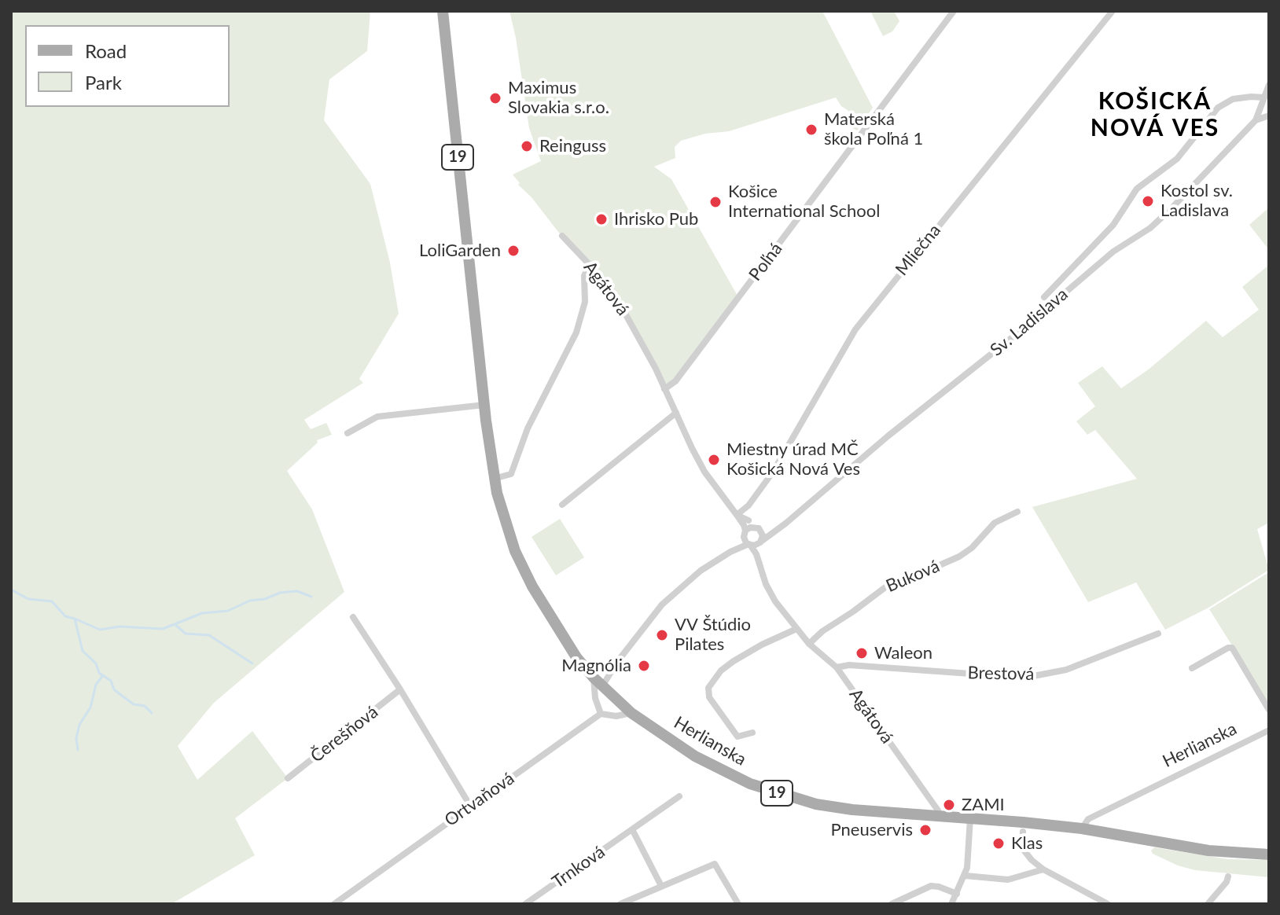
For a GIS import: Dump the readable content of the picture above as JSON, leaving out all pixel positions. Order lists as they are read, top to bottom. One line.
{"streets":{"main road":["19","Herlianska"],"street":["Mliečna","Poľná","Agátová","Sv. Ladislava","Buková","Brestová","Čerešňová","Ortvaňová","Trnková"]},"crossings":[["19","Herlianska"],["Mliečna","Agátová"],["Poľná","Agátová"],["Agátová","Buková"],["Agátová","Brestová"]],"districts":["KOŠICKÁ NOVÁ VES"],"places":["Maximus Slovakia s.r.o.","Materská škola Poľná 1","Reinguss","Kostol sv. Ladislava","Košice International School","Ihrisko Pub","LoliGarden","Miestny úrad MČ Košická Nová Ves","VV Štúdio Pilates","Waleon","Magnólia","ZAMI","Pneuservis","Klas"],"legend":["Road","Park"]}
